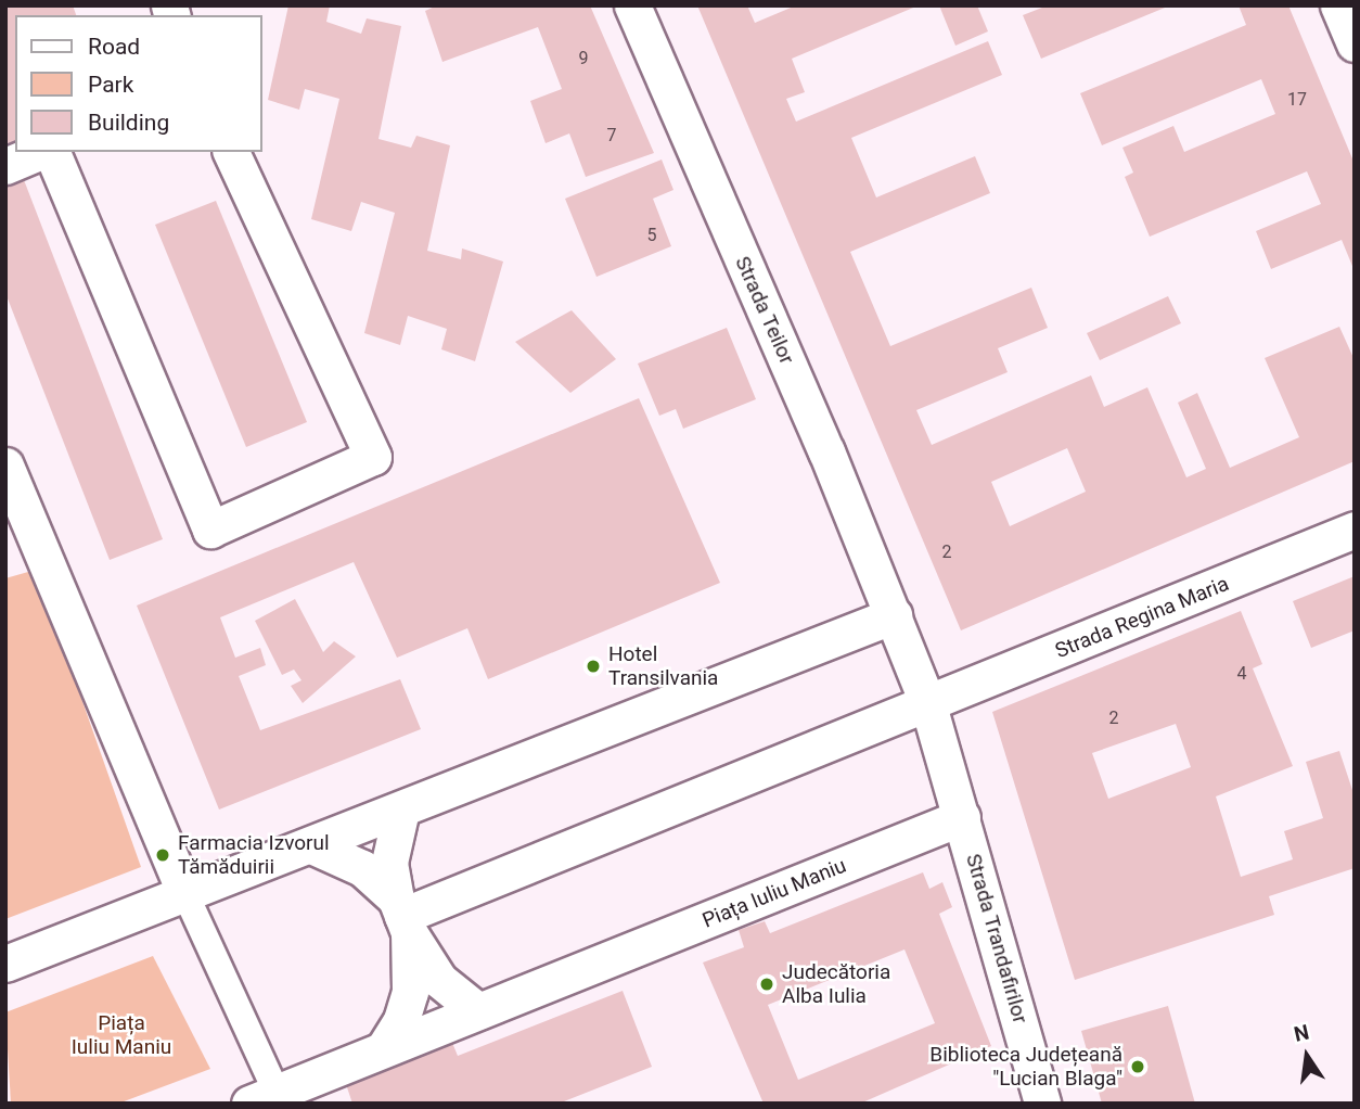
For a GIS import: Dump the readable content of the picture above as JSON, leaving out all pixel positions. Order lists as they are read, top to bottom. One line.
{"streets":{"street":["Strada Teilor","Strada Regina Maria","Piața Iuliu Maniu","Strada Trandafirilor"]},"crossings":[["Piața Iuliu Maniu","Strada Trandafirilor"]],"parks":["Piața Iuliu Maniu"],"places":["Hotel Transilvania","Farmacia Izvorul Tămăduirii","Judecătoria Alba Iulia","Biblioteca Județeană \"Lucian Blaga\""],"house_numbers":["9","17","7","5","2","4","2"],"legend":["Road","Park","Building"],"north":"top"}
